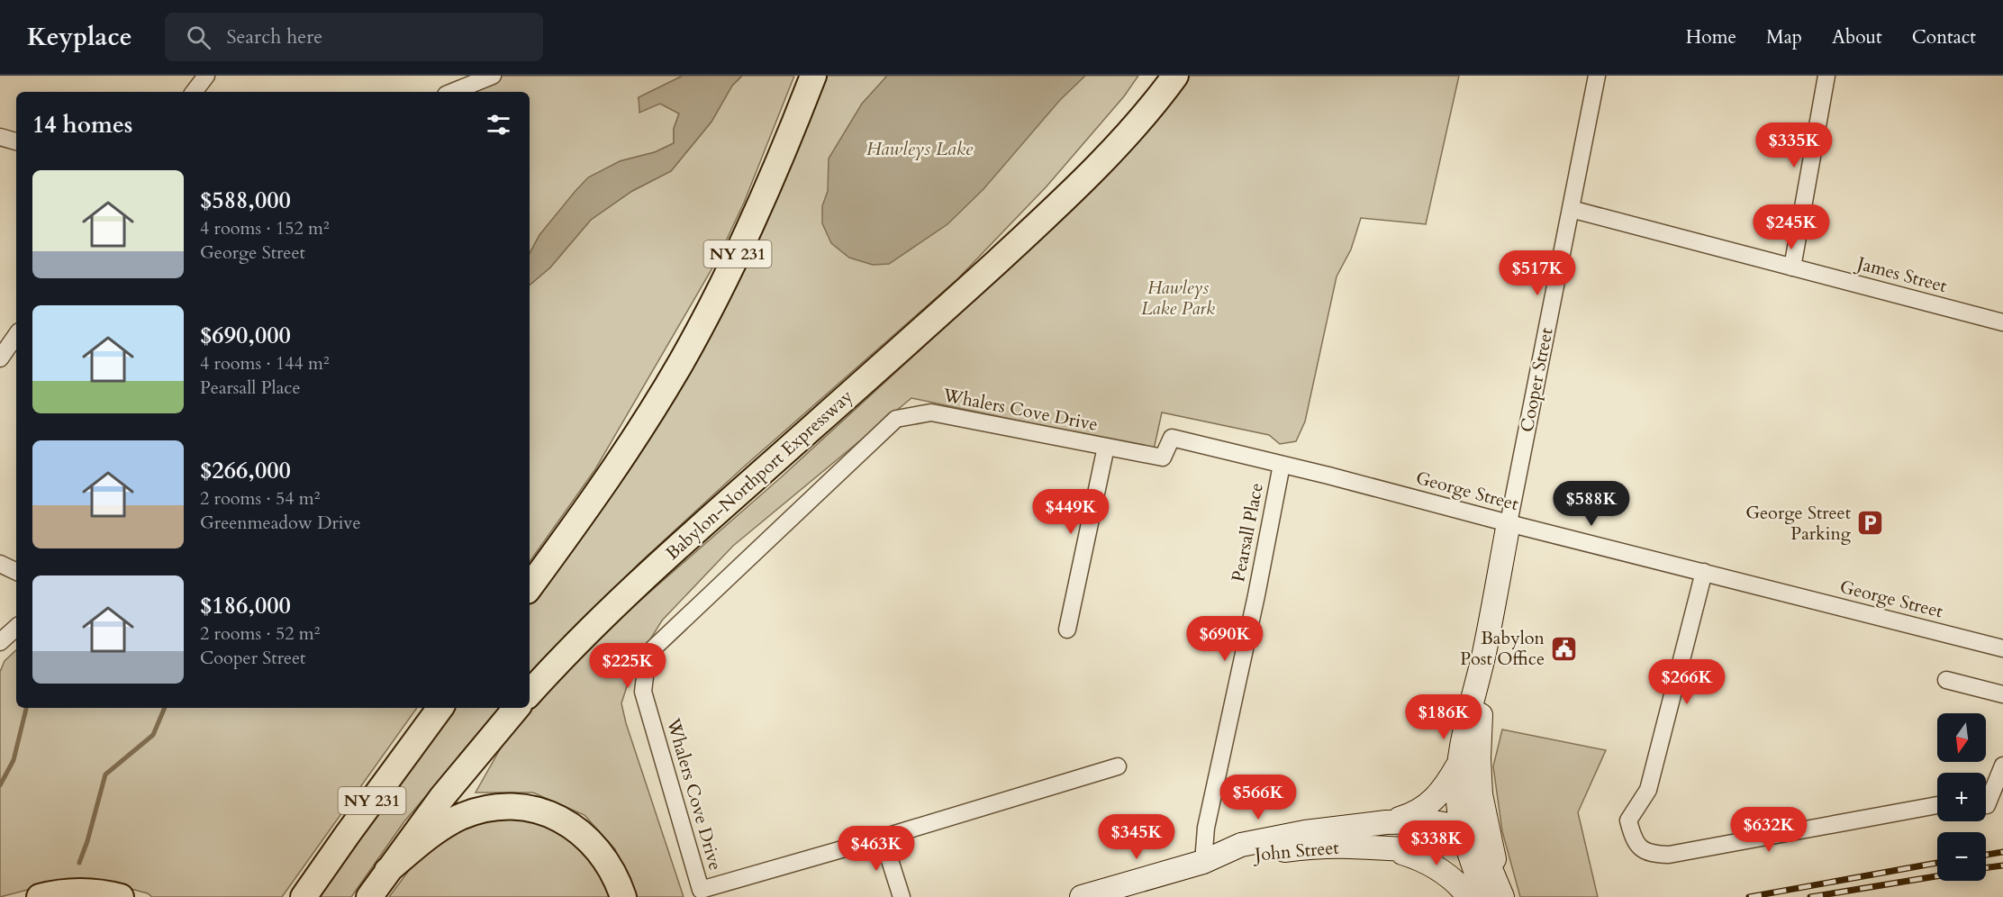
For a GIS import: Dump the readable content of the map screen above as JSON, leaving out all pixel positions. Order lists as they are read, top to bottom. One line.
{"streets":{"main road":["NY 231","Babylon-Northport Expressway"],"street":["James Street","Cooper Street","Whalers Cove Drive","George Street","Pearsall Place","John Street"]},"crossings":[["James Street","Cooper Street"],["Cooper Street","George Street"],["Cooper Street","John Street"],["Whalers Cove Drive","George Street"],["George Street","Pearsall Place"],["Pearsall Place","John Street"]],"water":["Hawleys Lake"],"parks":["Hawleys Lake Park"],"places":{"parking":["George Street Parking"],"public building":["Babylon Post Office"]},"north":"bottom","page":{"header":"Keyplace","search":"Search here","nav":["Home","Map","About","Contact"],"heading":"14 homes","price":["$335K","$245K","$517K","$588K","$449K","$690K","$225K","$266K","$186K","$566K","$632K","$345K","$338K","$463K"],"list":[{"name":"$588,000","note":"4 rooms · 152 m² · George Street"},{"name":"$690,000","note":"4 rooms · 144 m² · Pearsall Place"},{"name":"$266,000","note":"2 rooms · 54 m² · Greenmeadow Drive"},{"name":"$186,000","note":"2 rooms · 52 m² · Cooper Street"}],"map_buttons":["+","−"]}}
